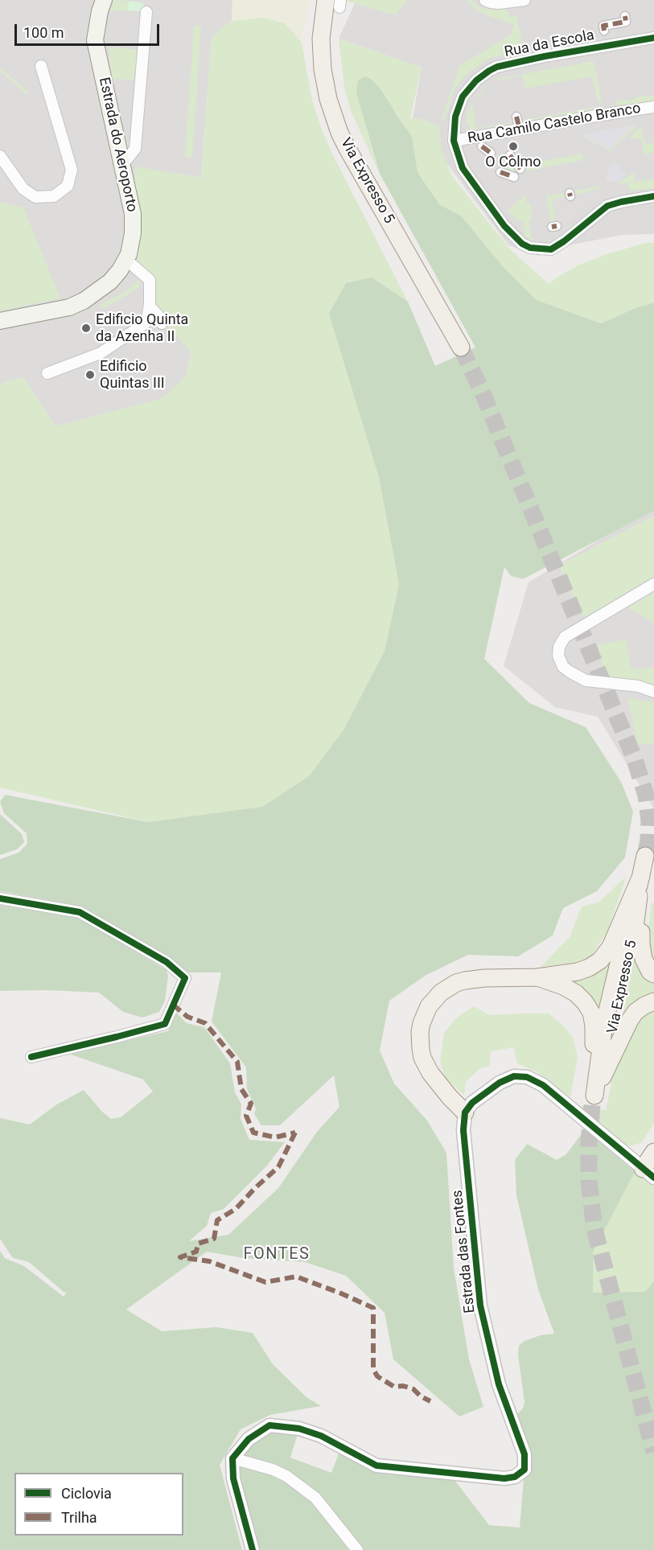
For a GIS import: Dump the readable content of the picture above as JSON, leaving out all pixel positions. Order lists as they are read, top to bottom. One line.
{"streets":{"main road":["Estrada do Aeroporto","Via Expresso 5"],"street":["Rua da Escola","Rua Camilo Castelo Branco","Estrada das Fontes"]},"crossings":[["Rua da Escola","Rua Camilo Castelo Branco"]],"districts":["FONTES"],"places":["O Colmo","Edificio Quinta da Azenha II","Edificio Quintas III"],"legend":["Ciclovia","Trilha"],"scale_bar":"100 m"}
